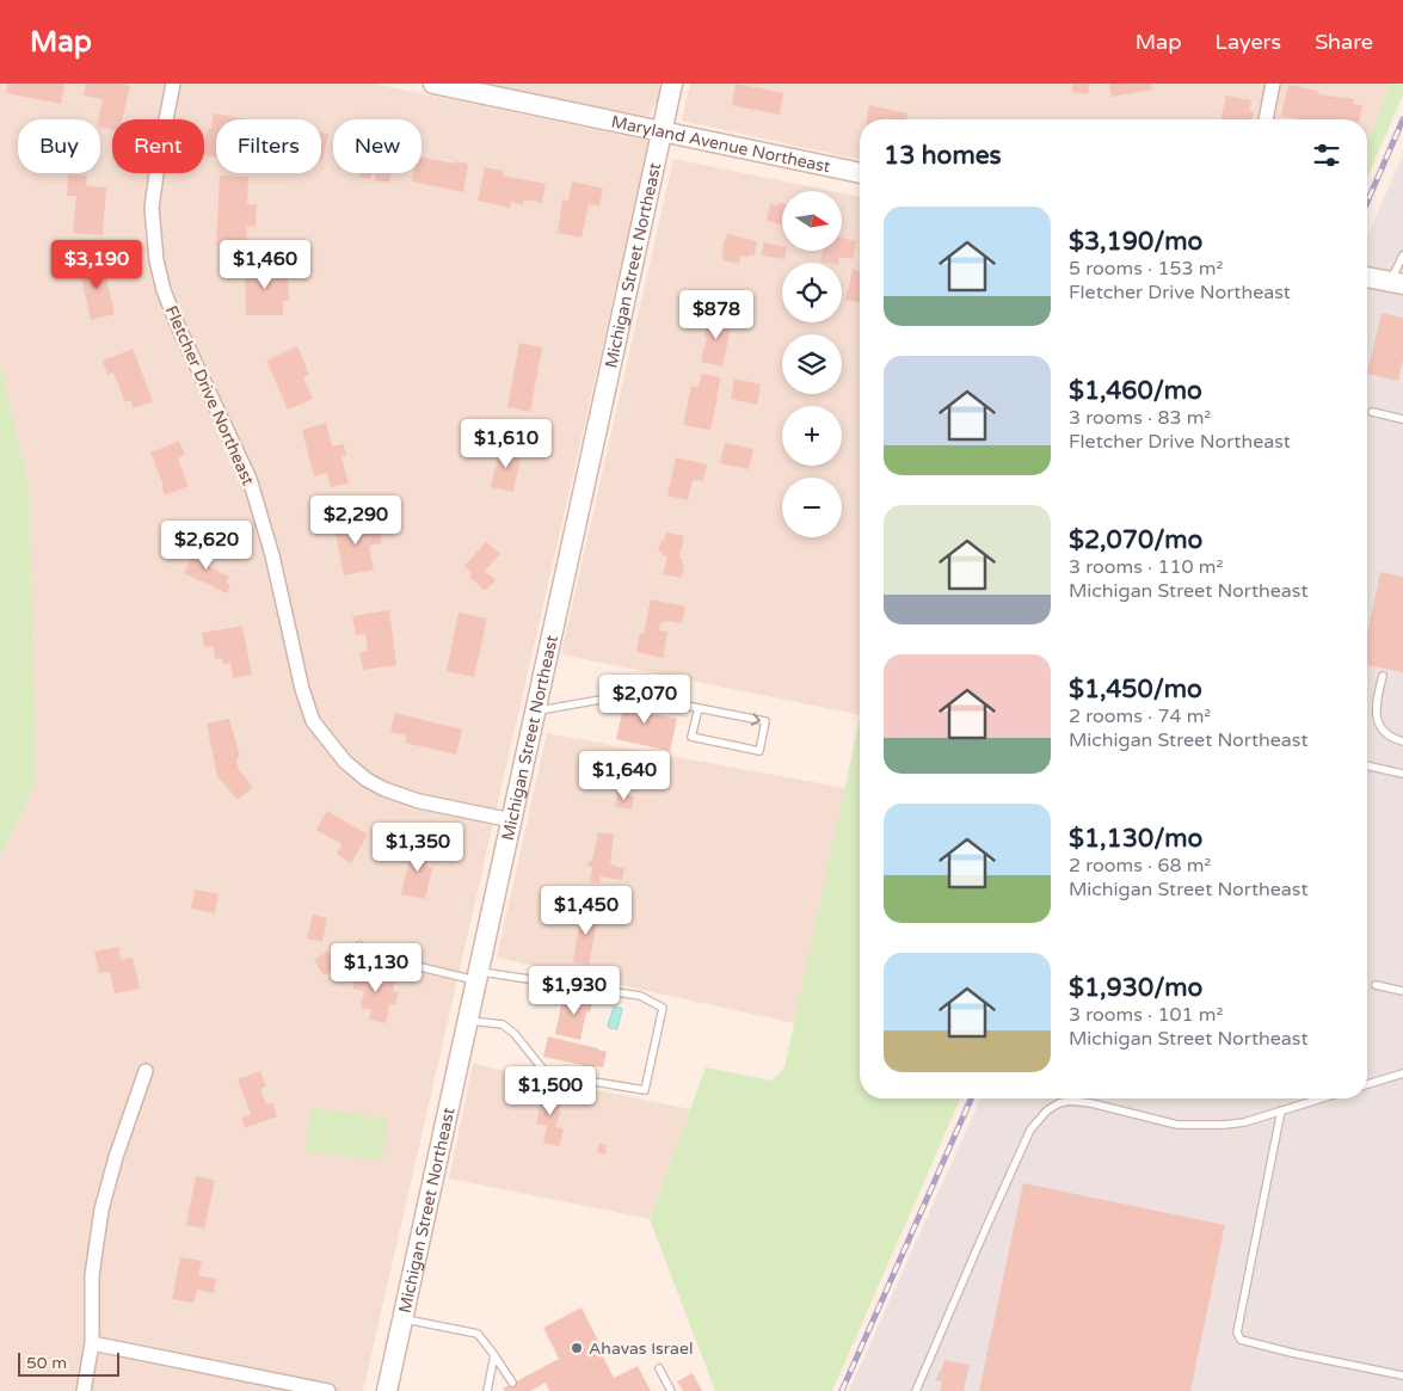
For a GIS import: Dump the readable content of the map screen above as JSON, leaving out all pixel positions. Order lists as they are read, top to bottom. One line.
{"streets":{"main road":["Maryland Avenue Northeast","Michigan Street Northeast"],"street":["Fletcher Drive Northeast"]},"crossings":[["Maryland Avenue Northeast","Michigan Street Northeast"],["Michigan Street Northeast","Fletcher Drive Northeast"]],"places":["Ahavas Israel"],"scale_bar":"50 m","north":"right","page":{"header":"Map","nav":["Map","Layers","Share"],"chip":["Buy","Rent","Filters","New"],"heading":"13 homes","map_buttons":["+","−"],"list":[{"name":"$3,190/mo","note":"5 rooms · 153 m² · Fletcher Drive Northeast"},{"name":"$1,460/mo","note":"3 rooms · 83 m² · Fletcher Drive Northeast"},{"name":"$2,070/mo","note":"3 rooms · 110 m² · Michigan Street Northeast"},{"name":"$1,450/mo","note":"2 rooms · 74 m² · Michigan Street Northeast"},{"name":"$1,130/mo","note":"2 rooms · 68 m² · Michigan Street Northeast"},{"name":"$1,930/mo","note":"3 rooms · 101 m² · Michigan Street Northeast"}],"price":["$3,190","$1,460","$878","$1,610","$2,290","$2,620","$2,070","$1,640","$1,350","$1,450","$1,130","$1,930","$1,500"],"scale":"50 m"}}
